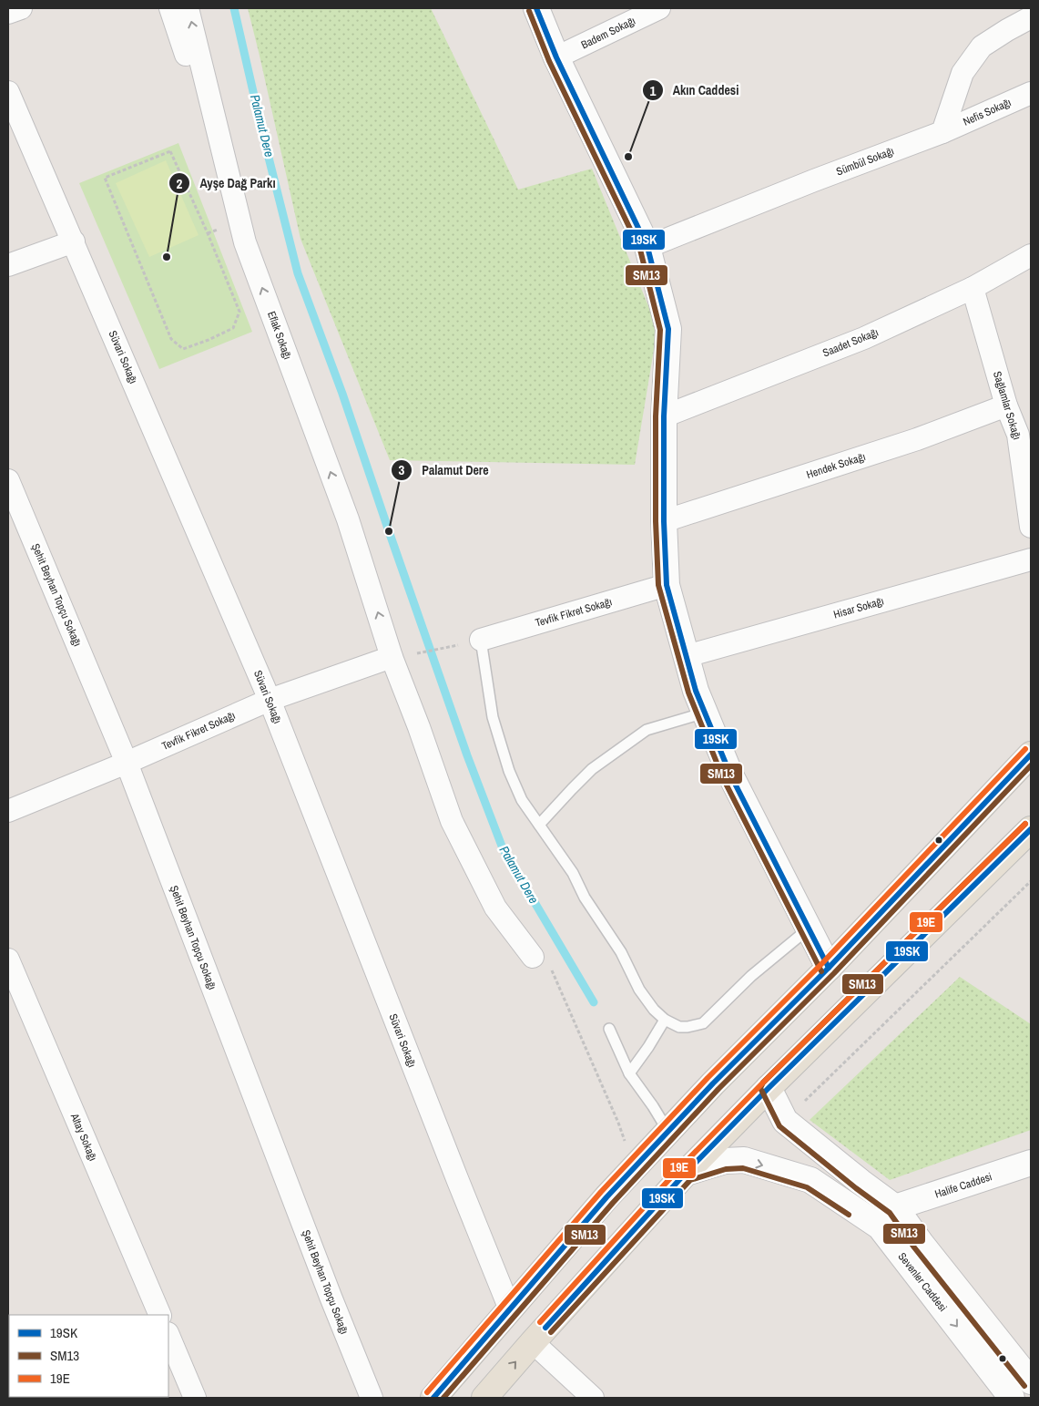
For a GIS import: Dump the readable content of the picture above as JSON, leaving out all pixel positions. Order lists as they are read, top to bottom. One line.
{"streets":{"street":["Badem Sokağı","Nefis Sokağı","Sümbül Sokağı","Eflak Sokağı","Saadet Sokağı","Süvari Sokağı","Sağlamlar Sokağı","Hendek Sokağı","Şehit Beyhan Topçu Sokağı","Hisar Sokağı","Tevfik Fikret Sokağı","Altay Sokağı","Halife Caddesi","Sevenler Caddesi"]},"crossings":[["Nefis Sokağı","Sümbül Sokağı"],["Eflak Sokağı","Tevfik Fikret Sokağı"],["Saadet Sokağı","Sağlamlar Sokağı"],["Süvari Sokağı","Tevfik Fikret Sokağı"],["Sağlamlar Sokağı","Hendek Sokağı"],["Şehit Beyhan Topçu Sokağı","Tevfik Fikret Sokağı"],["Halife Caddesi","Sevenler Caddesi"]],"water":["Palamut Dere"],"places":["Akın Caddesi","Ayşe Dağ Parkı","Palamut Dere"],"lines":["transit line 19SK","transit line SM13","transit line 19E"],"legend":["19SK","SM13","19E"]}
